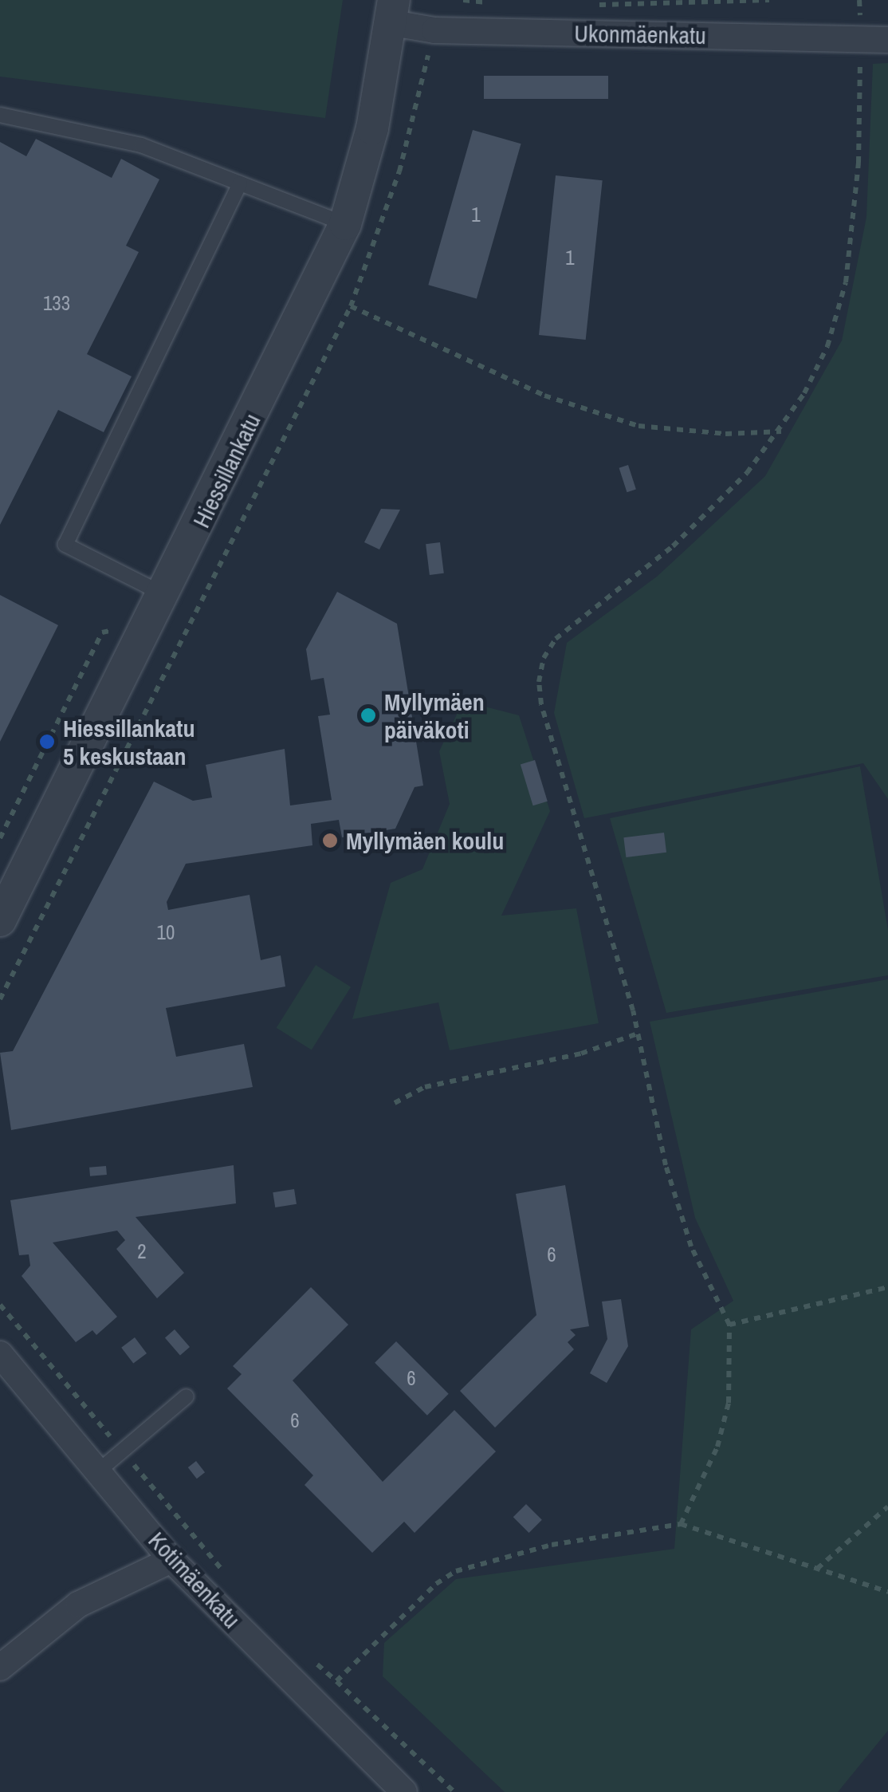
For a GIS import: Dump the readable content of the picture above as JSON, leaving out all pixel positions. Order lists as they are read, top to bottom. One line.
{"streets":{"street":["Ukonmäenkatu","Hiessillankatu","Kotimäenkatu"]},"crossings":[["Ukonmäenkatu","Hiessillankatu"]],"places":["Myllymäen päiväkoti","Hiessillankatu 5 keskustaan","Myllymäen koulu"],"house_numbers":["1","1","133","10","2","6","6","6"]}
